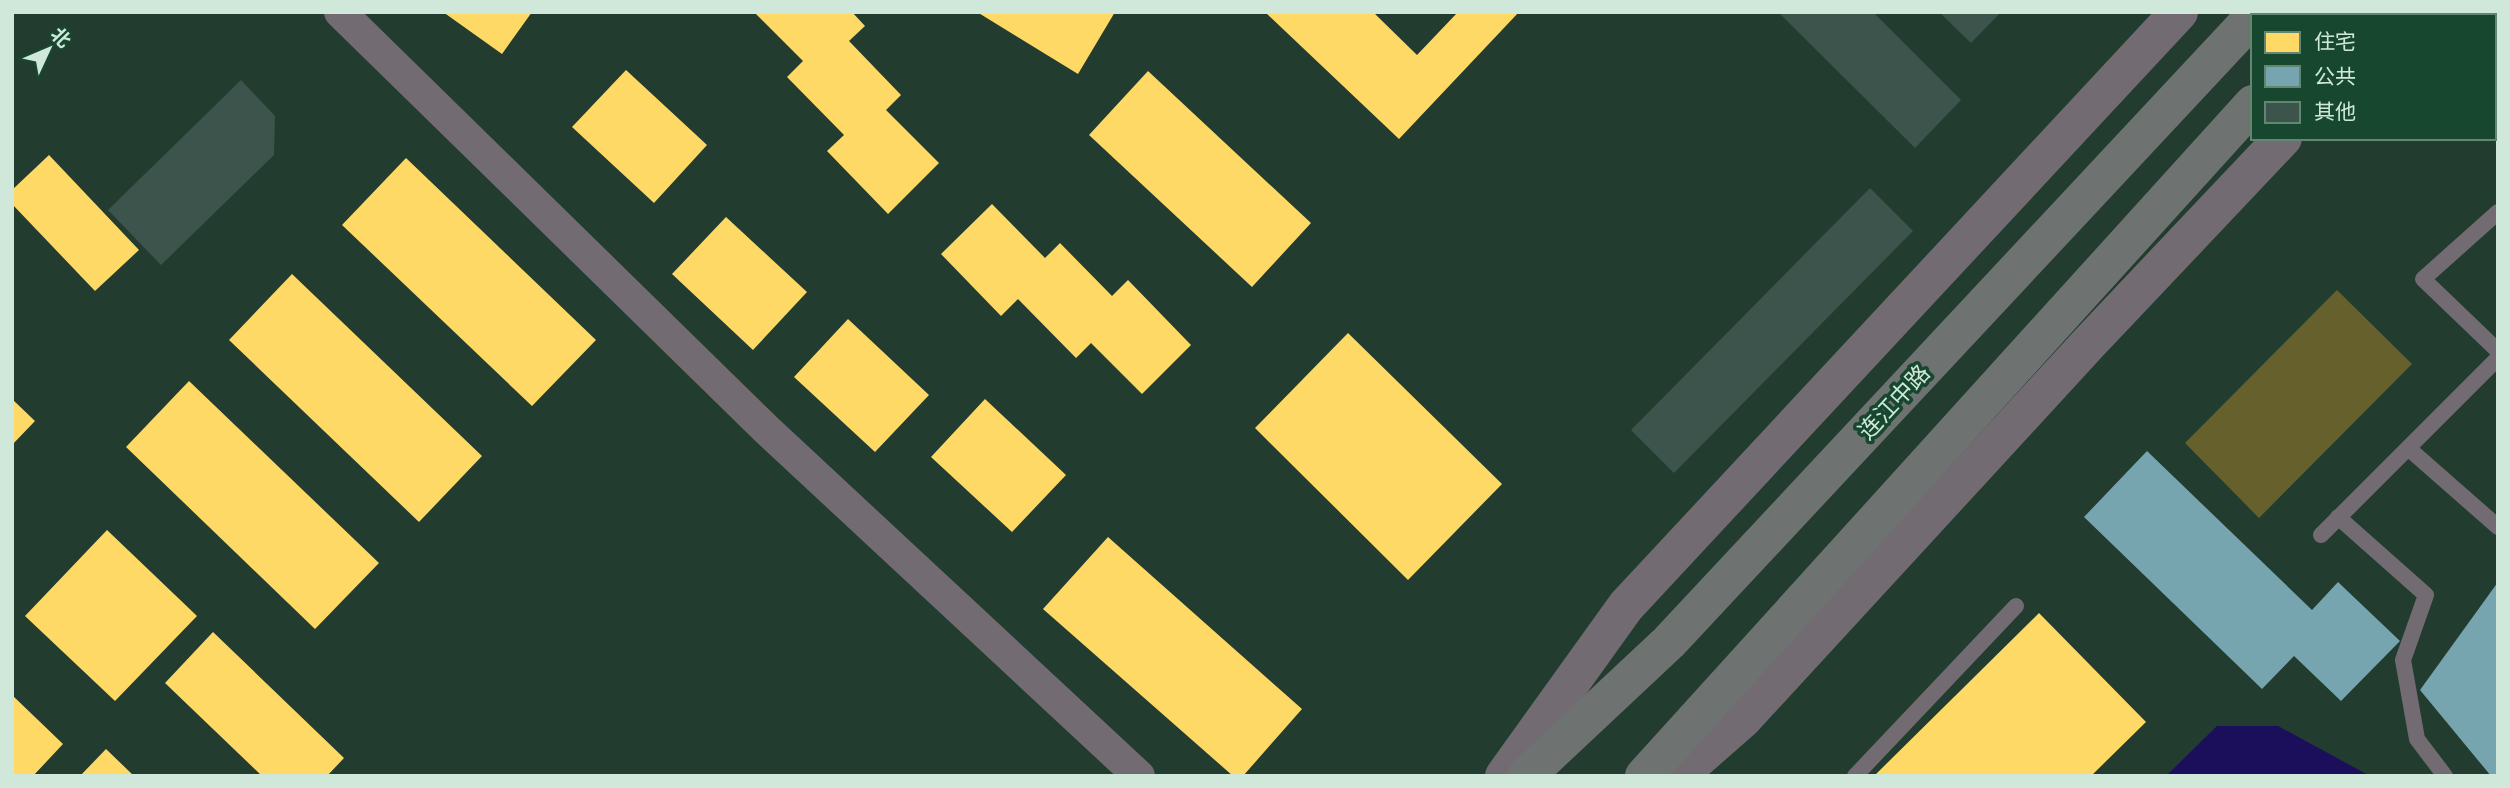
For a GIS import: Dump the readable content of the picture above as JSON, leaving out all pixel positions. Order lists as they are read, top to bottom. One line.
{"streets":{"highway":["连江中路"]},"legend":["住宅","公共","其他"],"north":"top right"}
